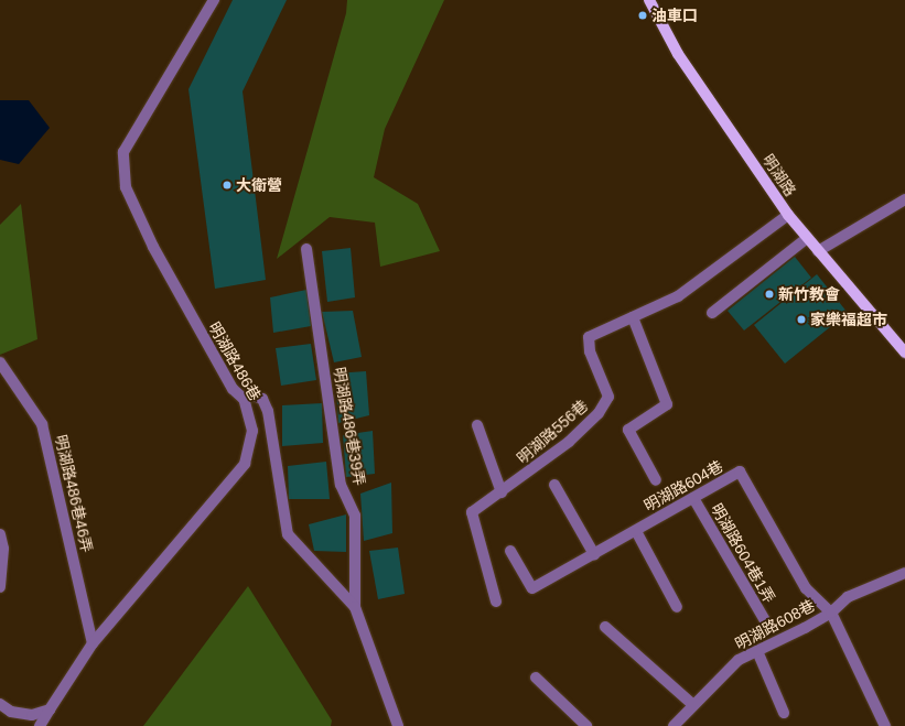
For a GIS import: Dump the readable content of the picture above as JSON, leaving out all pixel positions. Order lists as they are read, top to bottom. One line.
{"streets":{"main road":["明湖路"],"street":["明湖路486巷","明湖路486巷39弄","明湖路556巷","明湖路604巷","明湖路486巷46弄","明湖路604巷1弄","明湖路608巷"]},"crossings":[["明湖路","明湖路556巷"],["明湖路486巷","明湖路486巷39弄"],["明湖路486巷","明湖路486巷46弄"],["明湖路604巷","明湖路604巷1弄"],["明湖路604巷","明湖路608巷"]],"places":["油車口","大衛營","新竹教會","家樂福超市"]}
